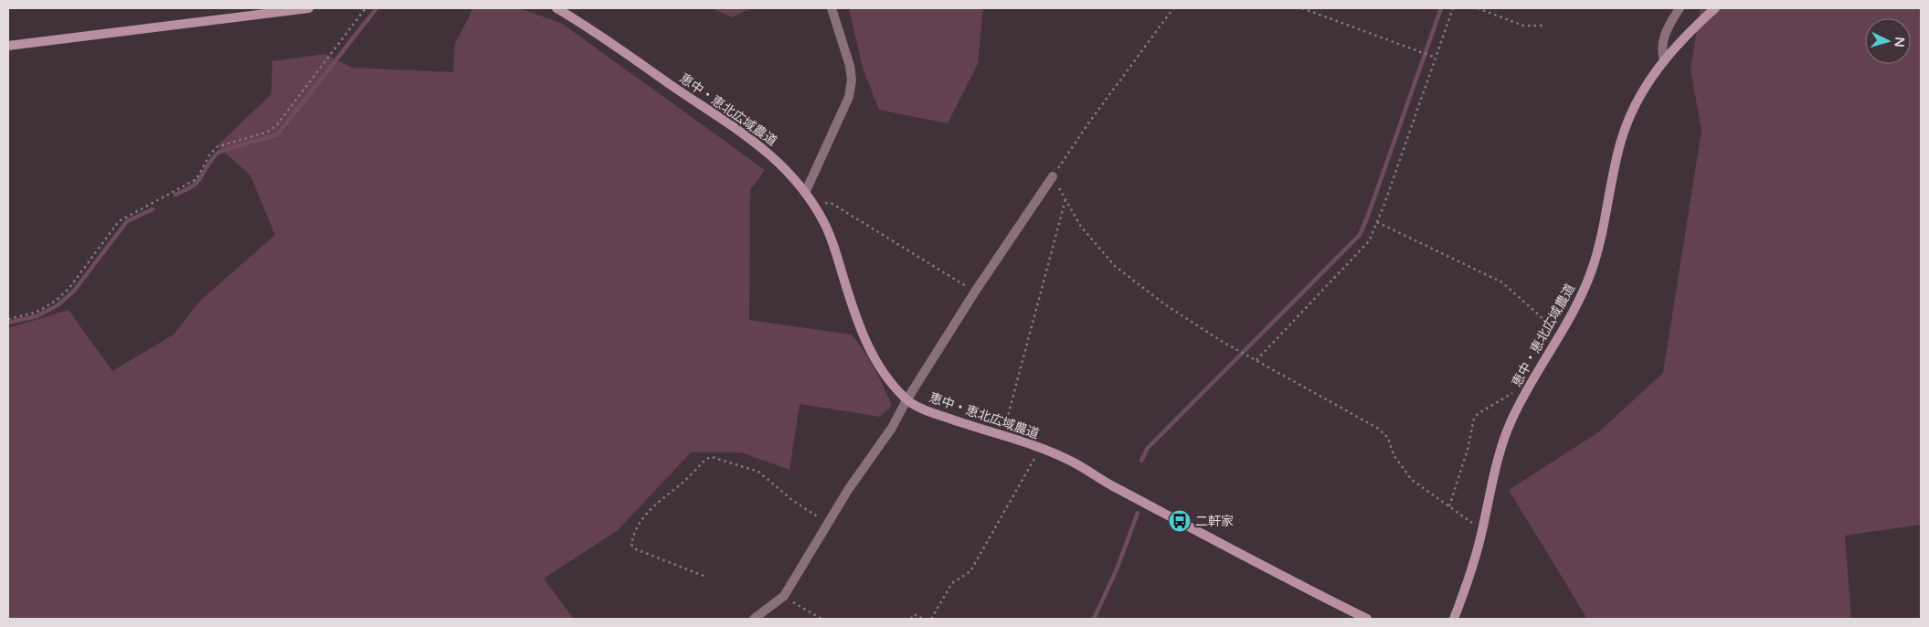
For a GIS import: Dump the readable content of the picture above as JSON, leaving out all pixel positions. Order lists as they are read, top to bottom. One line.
{"streets":{"street":["恵中・恵北広域農道"]},"places":{"bus stop":["二軒家"]},"north":"right"}
